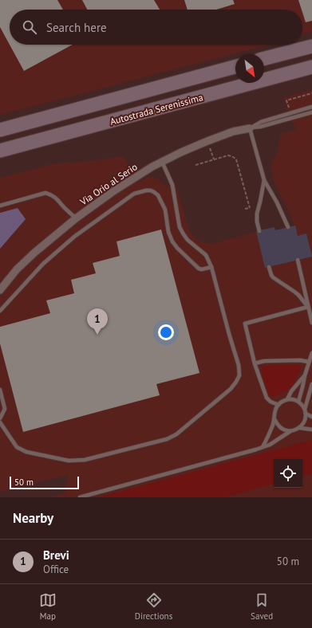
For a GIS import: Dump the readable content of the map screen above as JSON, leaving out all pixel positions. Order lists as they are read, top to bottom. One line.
{"streets":{"highway":["Autostrada Serenissima"],"street":["Via Orio al Serio"]},"scale_bar":"50 m","north":"bottom right","page":{"search":"Search here","pins":"1","scale":"50 m","heading":"Nearby","list":[{"mark":"1","name":"Brevi","note":"Office","value":"50 m"}],"nav":["Map","Directions","Saved"]}}
